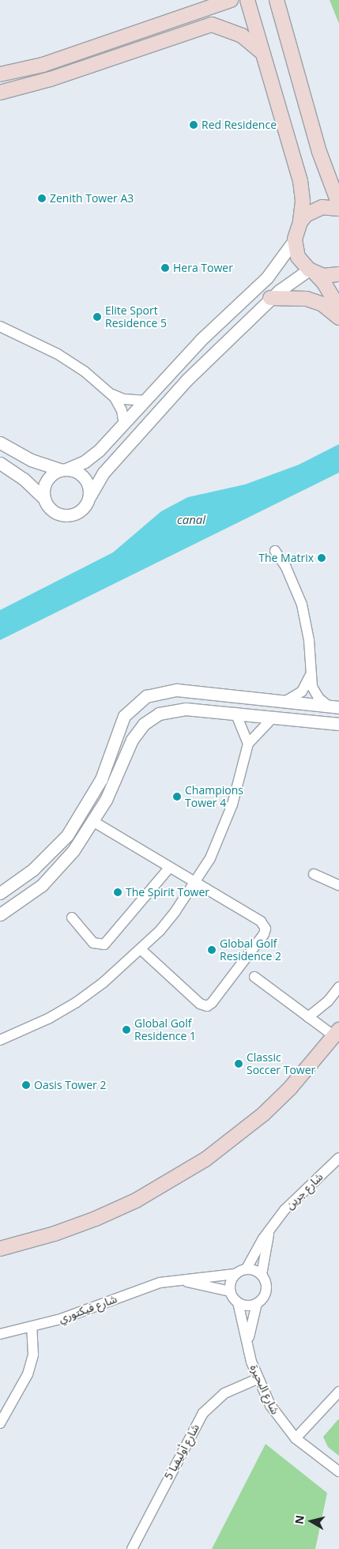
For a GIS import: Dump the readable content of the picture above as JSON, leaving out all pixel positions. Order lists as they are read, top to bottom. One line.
{"streets":{"street":["شارع جرين","شارع فيكتوري","شارع البحيرة","شارع أوليفيا 5"]},"crossings":[["شارع جرين","شارع فيكتوري"],["شارع جرين","شارع البحيرة"],["شارع فيكتوري","شارع البحيرة"],["شارع البحيرة","شارع أوليفيا 5"]],"water":["canal"],"places":["Red Residence","Zenith Tower A3","Hera Tower","Elite Sport Residence 5","The Matrix","Champions Tower 4","The Spirit Tower","Global Golf Residence 2","Global Golf Residence 1","Classic Soccer Tower","Oasis Tower 2"],"north":"left"}
